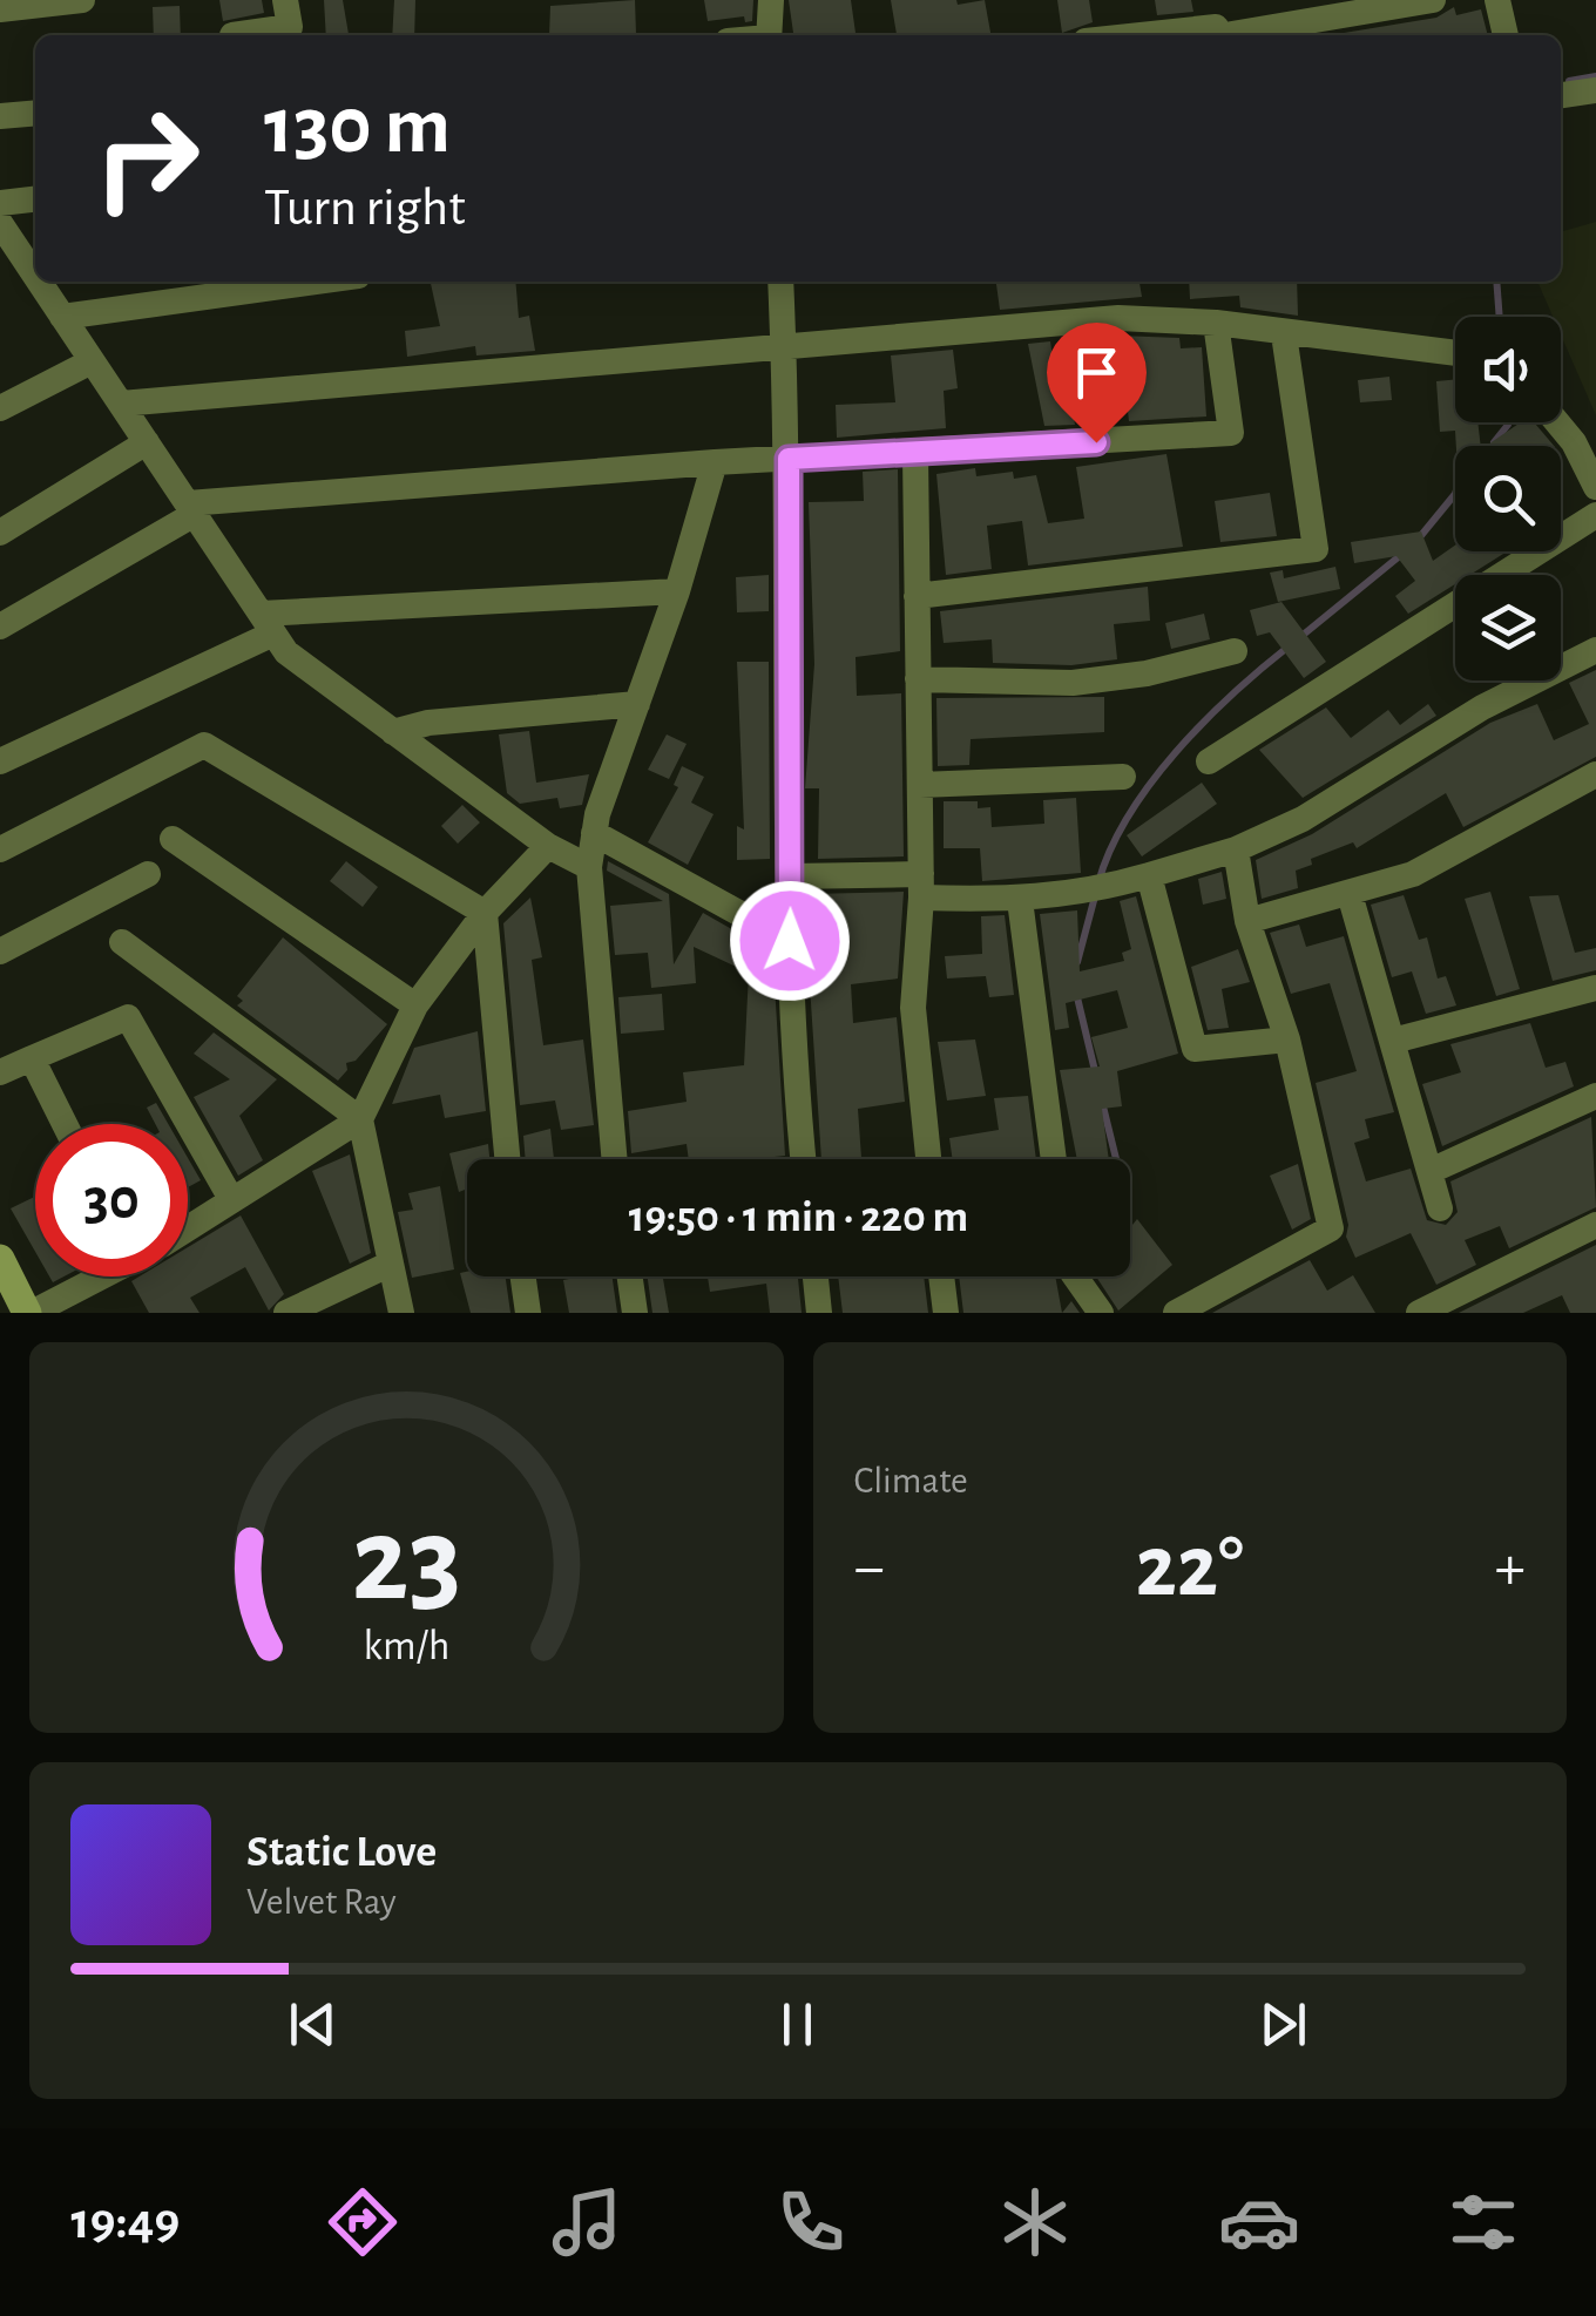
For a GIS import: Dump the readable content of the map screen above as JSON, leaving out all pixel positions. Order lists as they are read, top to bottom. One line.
{"page":{"turn":["130 m","Turn right"],"limit":"30","trip":"19:50 · 1 min · 220 m","tile":"Climate","heat":["−","22°","+"],"song":["Static Love","Velvet Ray"],"tabs":"19:49","gauge":["23","km/h"]}}
